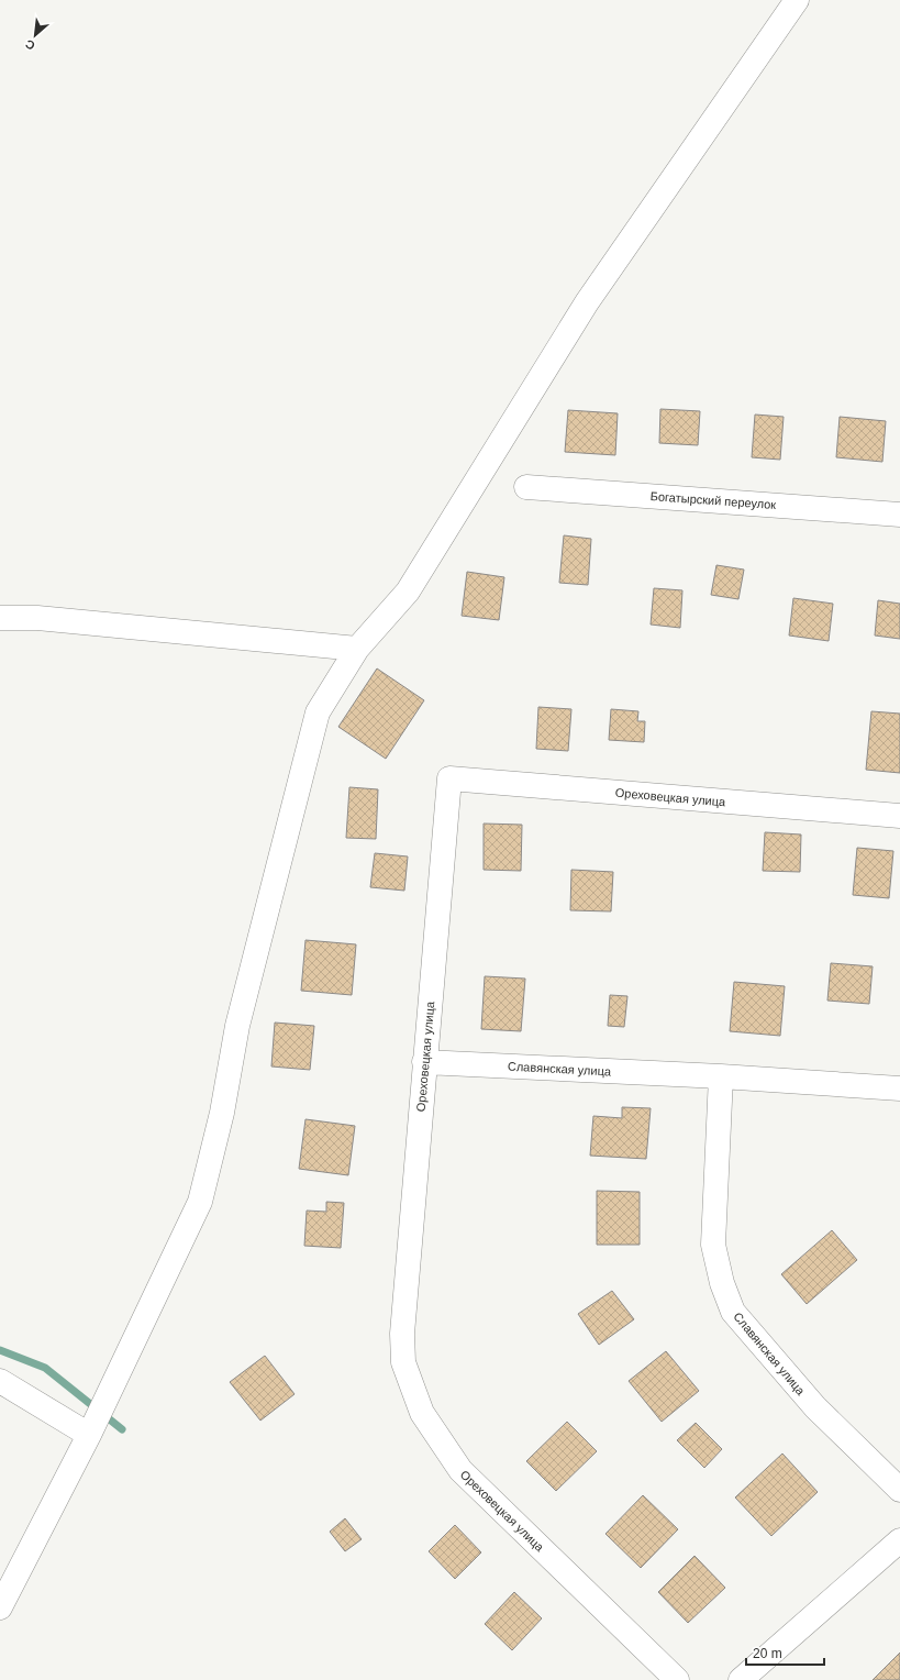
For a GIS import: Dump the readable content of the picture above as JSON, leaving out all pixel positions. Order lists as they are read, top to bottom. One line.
{"streets":{"street":["Богатырский переулок","Ореховецкая улица","Славянская улица"]},"crossings":[["Ореховецкая улица","Славянская улица"]],"scale_bar":"20 m","north":"bottom left"}
